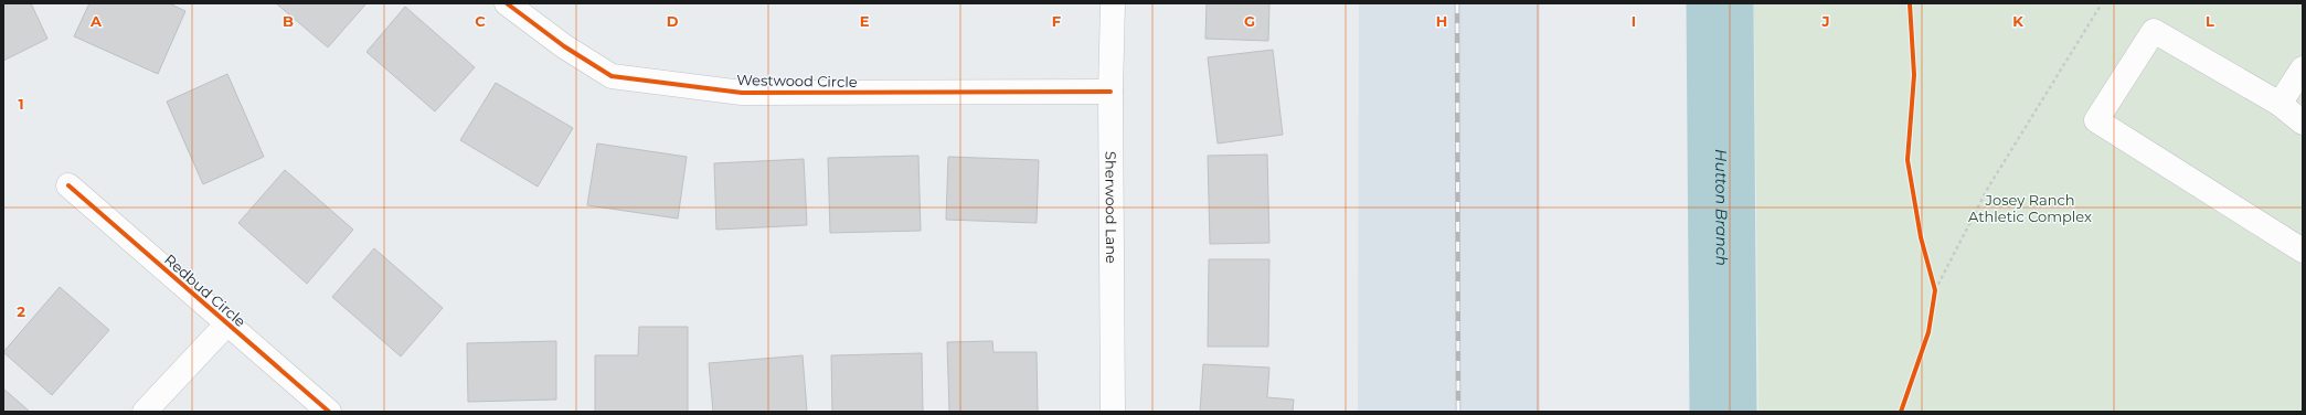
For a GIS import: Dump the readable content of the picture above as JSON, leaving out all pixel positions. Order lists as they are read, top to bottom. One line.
{"streets":{"street":["Westwood Circle","Sherwood Lane","Redbud Circle"]},"crossings":[["Westwood Circle","Sherwood Lane"]],"water":["Hutton Branch"],"parks":["Josey Ranch Athletic Complex"],"grid":{"columns":["A","B","C","D","E","F","G","H","I","J","K","L"],"rows":["1","2"]}}
